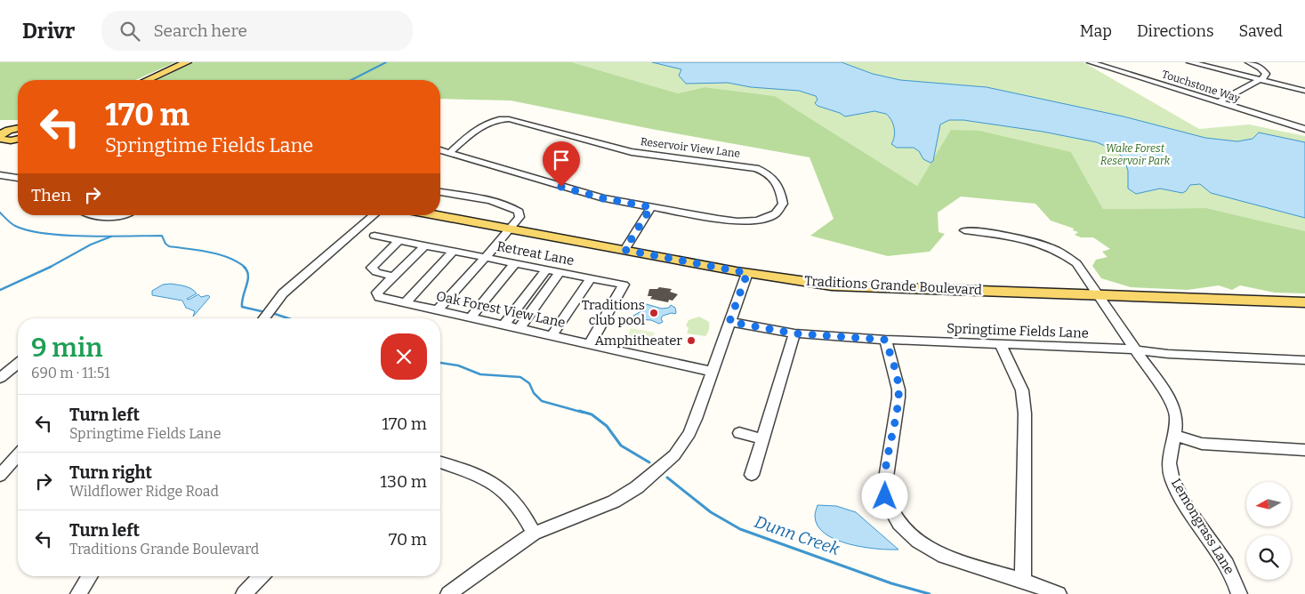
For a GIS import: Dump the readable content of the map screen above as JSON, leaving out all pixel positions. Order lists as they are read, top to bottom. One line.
{"streets":{"main road":["Traditions Grande Boulevard"],"street":["Touchstone Way","Reservoir View Lane","Retreat Lane","Oak Forest View Lane","Springtime Fields Lane","Lemongrass Lane"]},"crossings":[["Retreat Lane","Oak Forest View Lane"],["Traditions Grande Boulevard","Lemongrass Lane"],["Springtime Fields Lane","Lemongrass Lane"]],"water":["Dunn Creek"],"parks":["Wake Forest Reservoir Park"],"places":["Traditions club pool","Amphitheater"],"north":"left","page":{"header":"Drivr","search":"Search here","nav":["Map","Directions","Saved"],"turn":["170 m","Springtime Fields Lane"],"then":"Then","heading":["9 min","690 m · 11:51"],"list":[{"name":"Turn left","note":"Springtime Fields Lane","value":"170 m"},{"name":"Turn right","note":"Wildflower Ridge Road","value":"130 m"},{"name":"Turn left","note":"Traditions Grande Boulevard","value":"70 m"}]}}
